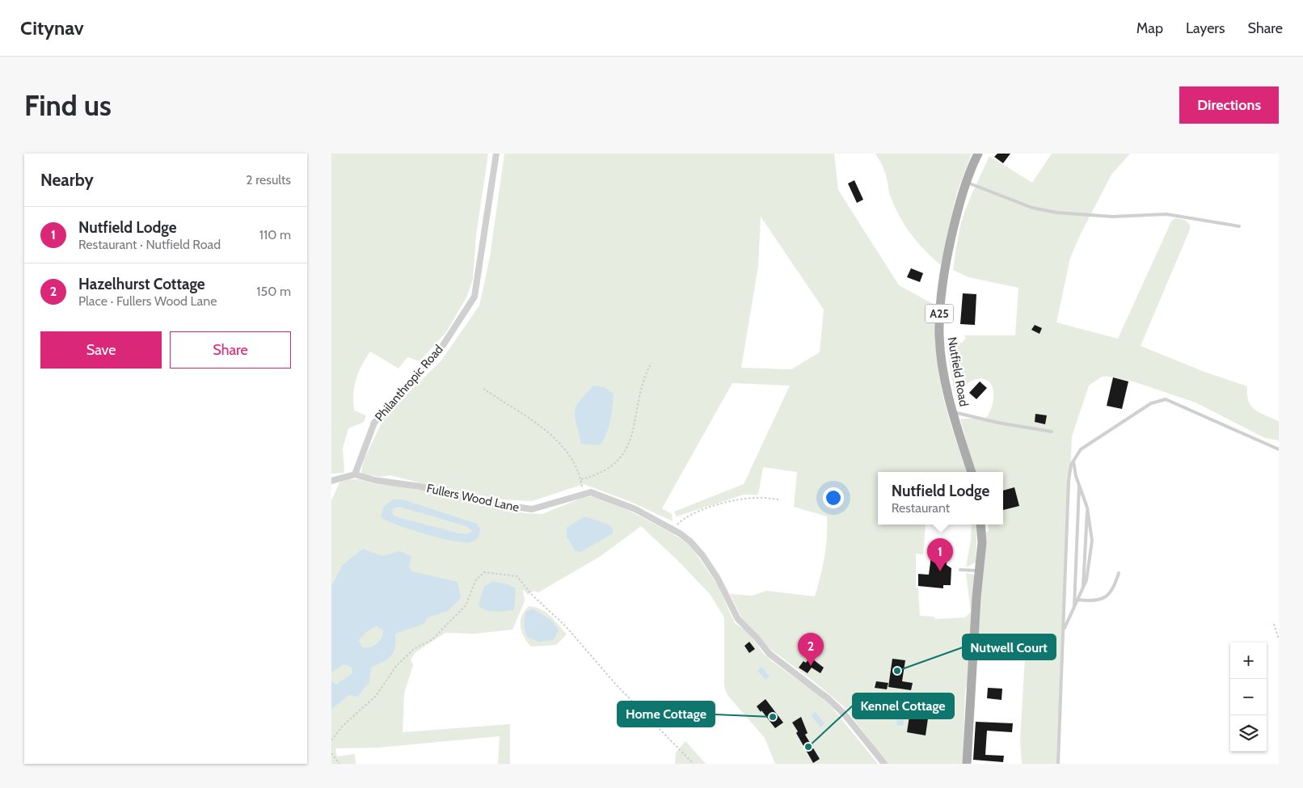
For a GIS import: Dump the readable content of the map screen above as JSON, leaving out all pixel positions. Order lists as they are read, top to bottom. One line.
{"streets":{"main road":["A25","Nutfield Road"],"street":["Philanthropic Road","Fullers Wood Lane"]},"crossings":[["Philanthropic Road","Fullers Wood Lane"]],"places":["Nutwell Court","Home Cottage","Kennel Cottage"],"page":{"header":"Citynav","nav":["Map","Layers","Share"],"buttons":["Directions",["Save","Share"]],"title":"Find us","heading":["Nearby","2 results"],"list":[{"mark":"1","name":"Nutfield Lodge","note":"Restaurant · Nutfield Road","value":"110 m"},{"mark":"2","name":"Hazelhurst Cottage","note":"Place · Fullers Wood Lane","value":"150 m"}],"popup":["Nutfield Lodge","Restaurant"],"pins":["1","2"],"map_buttons":["+","−"]}}
